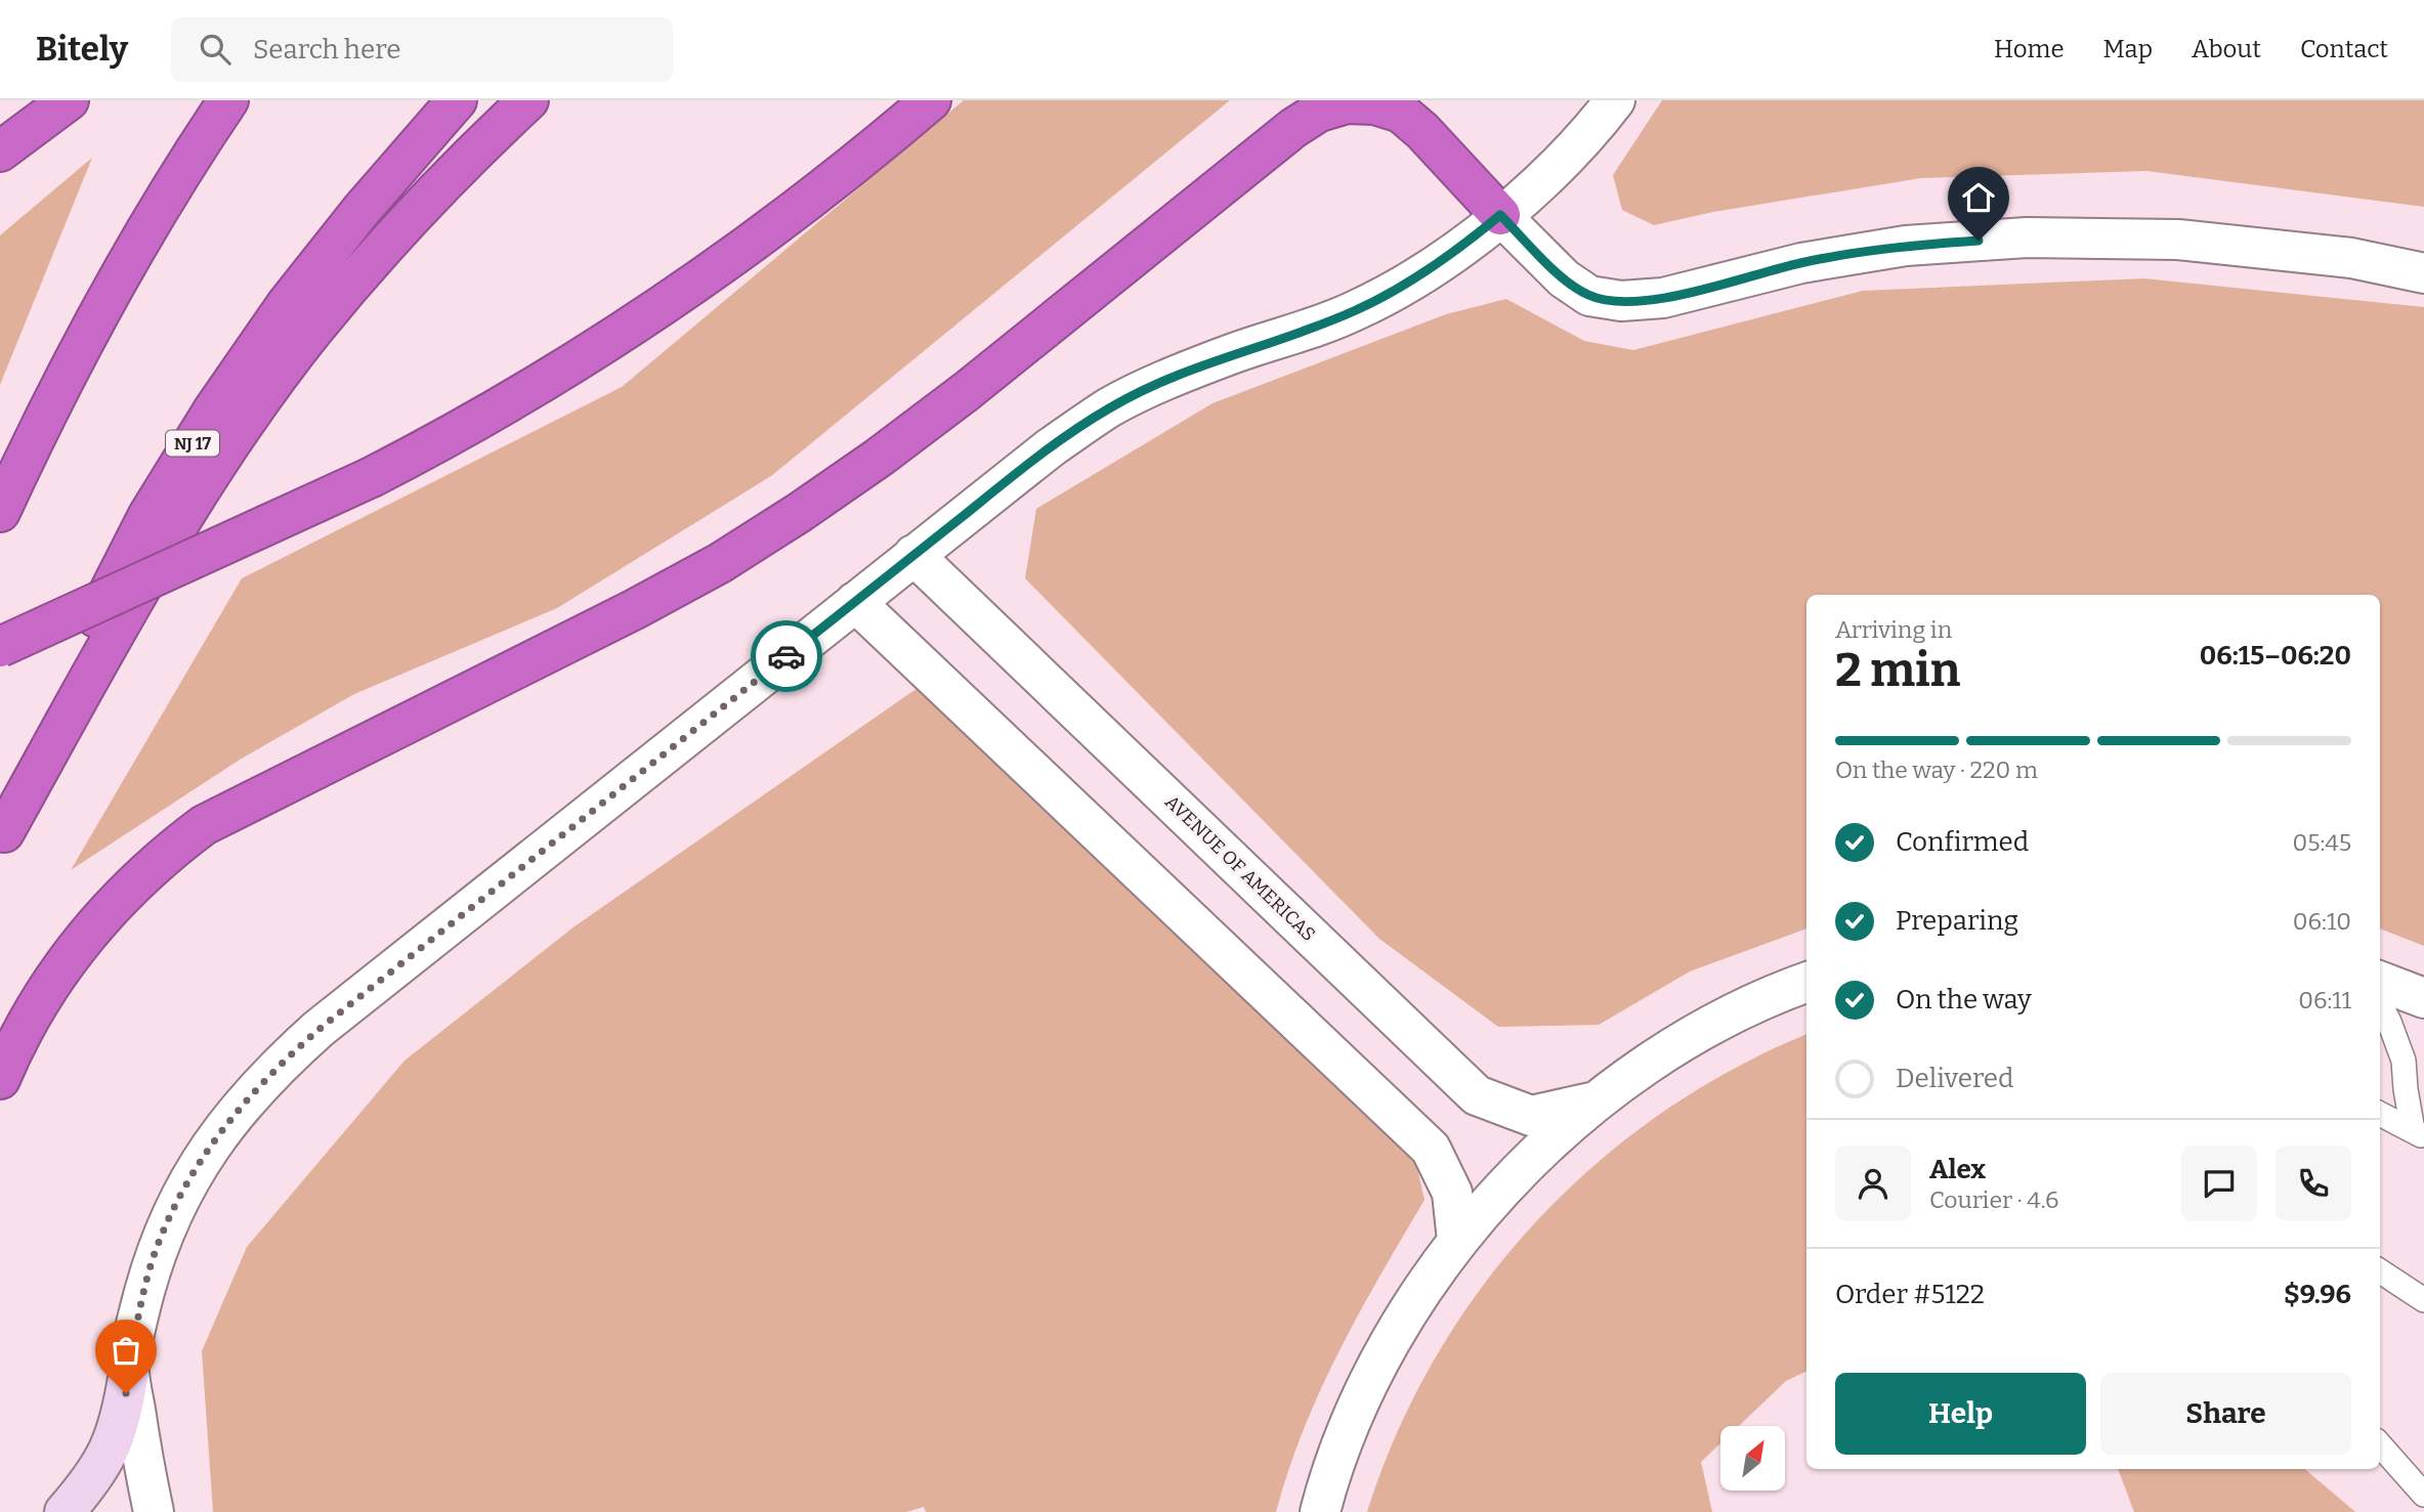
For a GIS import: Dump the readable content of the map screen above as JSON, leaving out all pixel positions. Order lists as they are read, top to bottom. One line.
{"streets":{"highway":["NJ 17"],"street":["AVENUE OF AMERICAS"]},"north":"top right","page":{"header":"Bitely","search":"Search here","nav":["Home","Map","About","Contact"],"heading":["2 min","Arriving in","06:15–06:20"],"panel":["Alex","Courier · 4.6","Order #5122","$9.96"],"bar":"On the way · 220 m","list":[["Confirmed","05:45"],["Preparing","06:10"],["On the way","06:11"],"Delivered"],"buttons":["Help","Share"]}}
